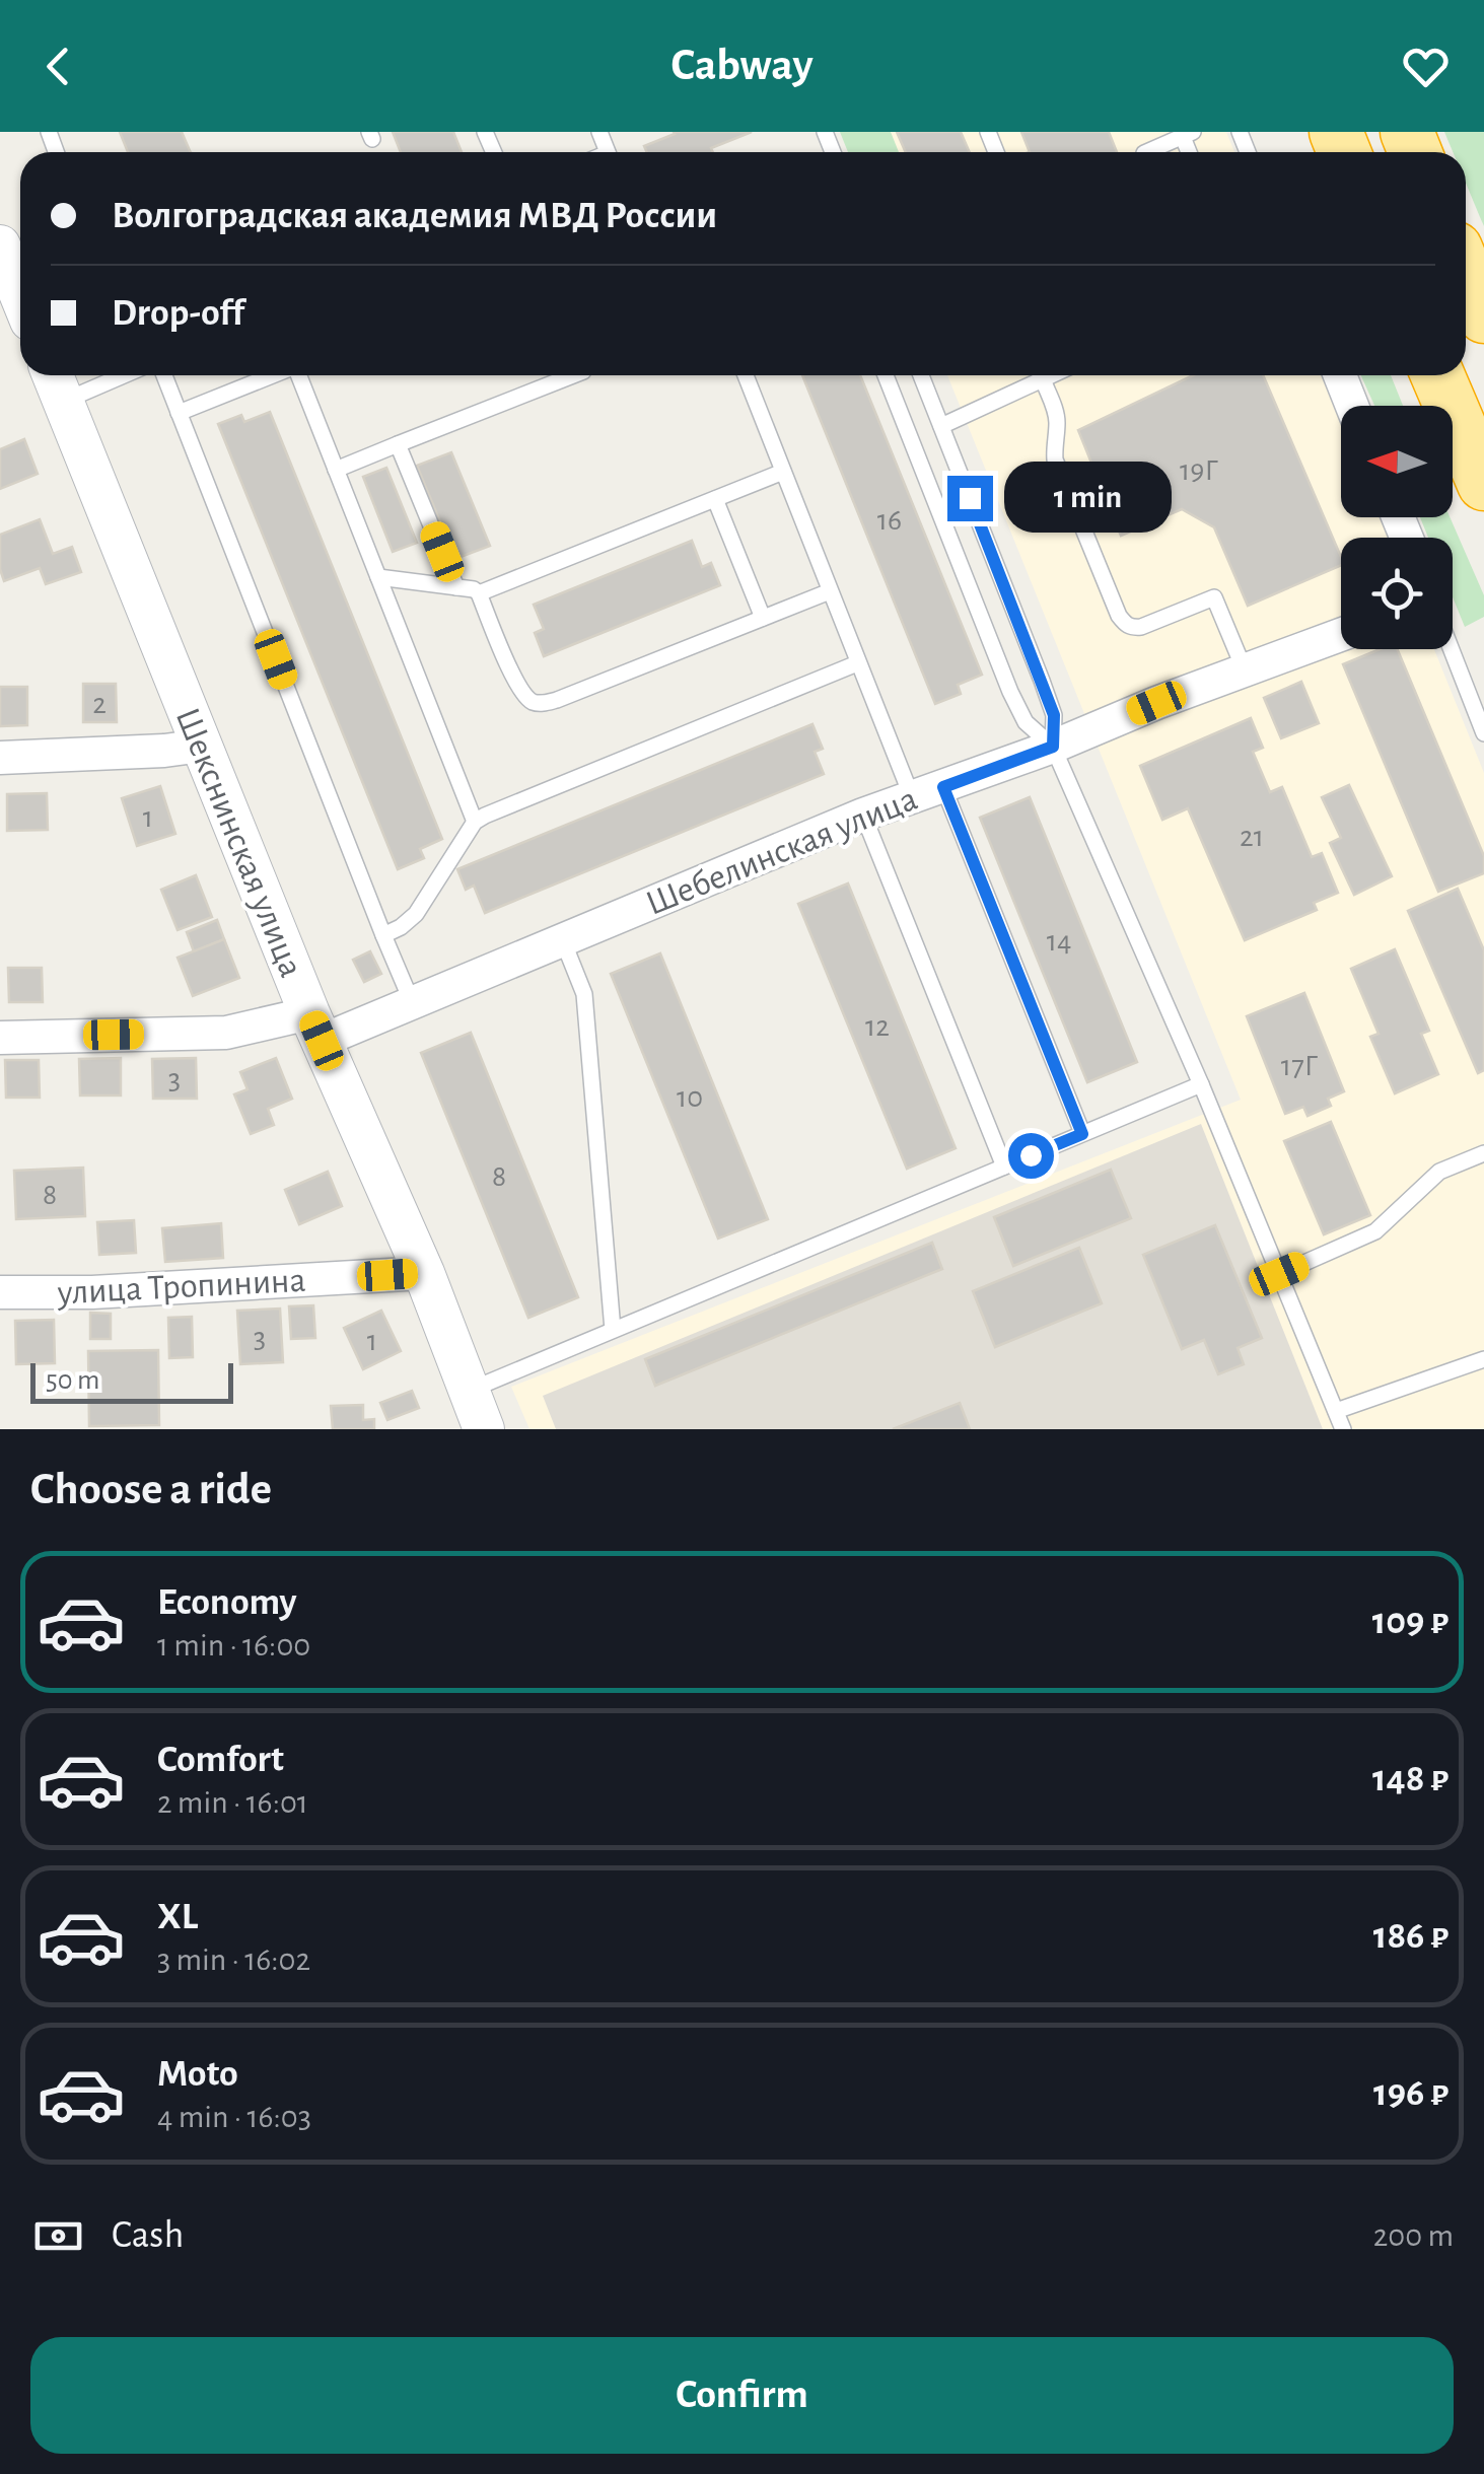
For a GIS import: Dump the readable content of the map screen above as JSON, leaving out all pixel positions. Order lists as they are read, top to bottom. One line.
{"streets":{"street":["Шекснинская улица","Шебелинская улица","улица Тропинина"]},"crossings":[["Шекснинская улица","Шебелинская улица"],["Шекснинская улица","улица Тропинина"]],"house_numbers":["19Г","16","2","1","21","14","12","17Г","3","10","8","8","3","1"],"scale_bar":"50 m","north":"left","page":{"header":"Cabway","banner":["Волгоградская академия МВД России","Drop-off"],"bubble":"1 min","scale":"50 m","heading":"Choose a ride","list":[{"name":"Economy","note":"1 min · 16:00","value":"109 ₽"},{"name":"Comfort","note":"2 min · 16:01","value":"148 ₽"},{"name":"XL","note":"3 min · 16:02","value":"186 ₽"},{"name":"Moto","note":"4 min · 16:03","value":"196 ₽"}],"pay":["Cash","200 m"],"buttons":"Confirm"}}
